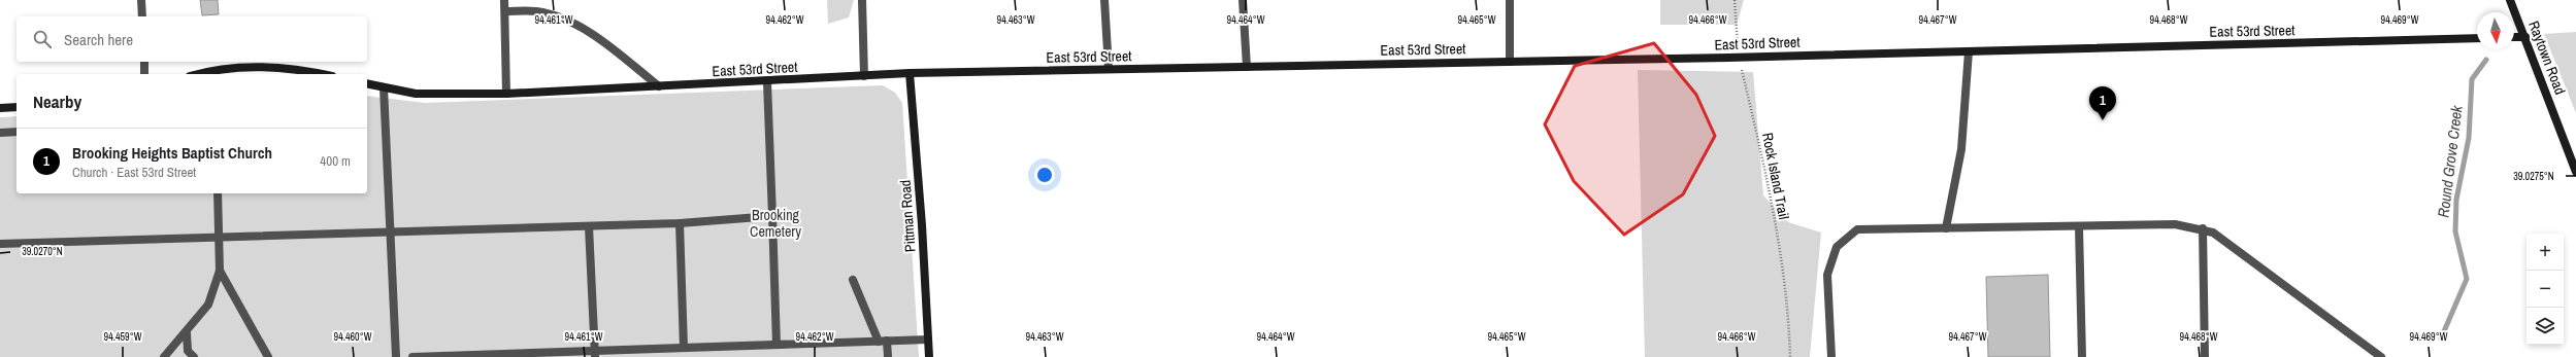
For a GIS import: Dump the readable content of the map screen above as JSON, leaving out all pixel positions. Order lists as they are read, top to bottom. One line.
{"streets":{"street":["East 53rd Street","Raytown Road","Pittman Road"],"path":["Rock Island Trail"]},"crossings":[["East 53rd Street","Rock Island Trail"],["East 53rd Street","Pittman Road"]],"water":["Round Grove Creek"],"parks":["Brooking Cemetery"],"north":"bottom","page":{"search":"Search here","heading":"Nearby","pins":"1","list":[{"mark":"1","name":"Brooking Heights Baptist Church","note":"Church · East 53rd Street","value":"400 m"}],"map_buttons":["+","−"]},"coordinates":["94.461°W","94.462°W","94.463°W","94.464°W","94.465°W","94.466°W","94.467°W","94.468°W","94.469°W","39.0275°N","39.0270°N","94.459°W","94.460°W"]}
